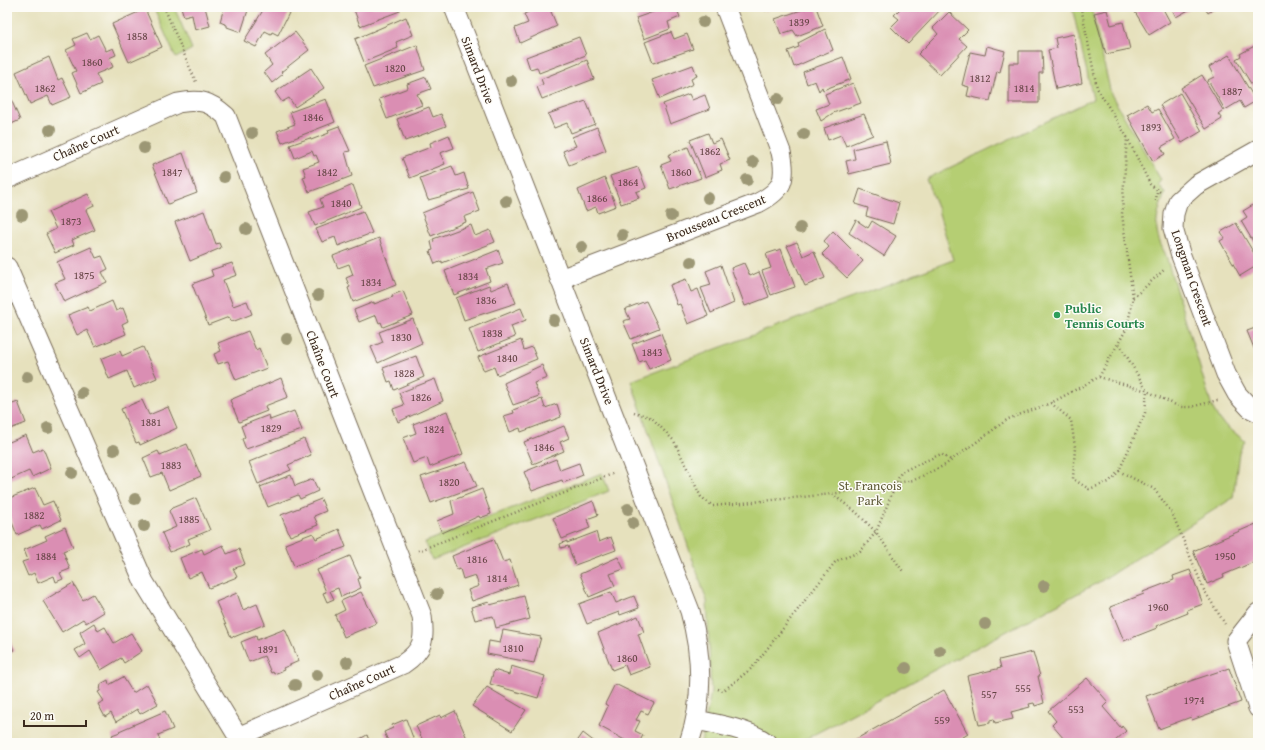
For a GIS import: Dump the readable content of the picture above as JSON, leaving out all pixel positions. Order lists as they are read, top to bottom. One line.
{"streets":{"street":["Simard Drive","Chaîne Court","Brousseau Crescent","Longman Crescent"]},"crossings":[["Simard Drive","Brousseau Crescent"]],"parks":["St. François Park"],"places":["Public Tennis Courts"],"house_numbers":["1839","1858","1860","1820","1812","1862","1814","1887","1846","1893","1862","1847","1842","1860","1864","1866","1840","1873","1875","1834","1834","1836","1838","1830","1843","1840","1828","1826","1881","1829","1824","1846","1883","1820","1882","1885","1884","1950","1816","1814","1960","1810","1891","1860","555","557","1974","553","559"],"scale_bar":"20 m"}
